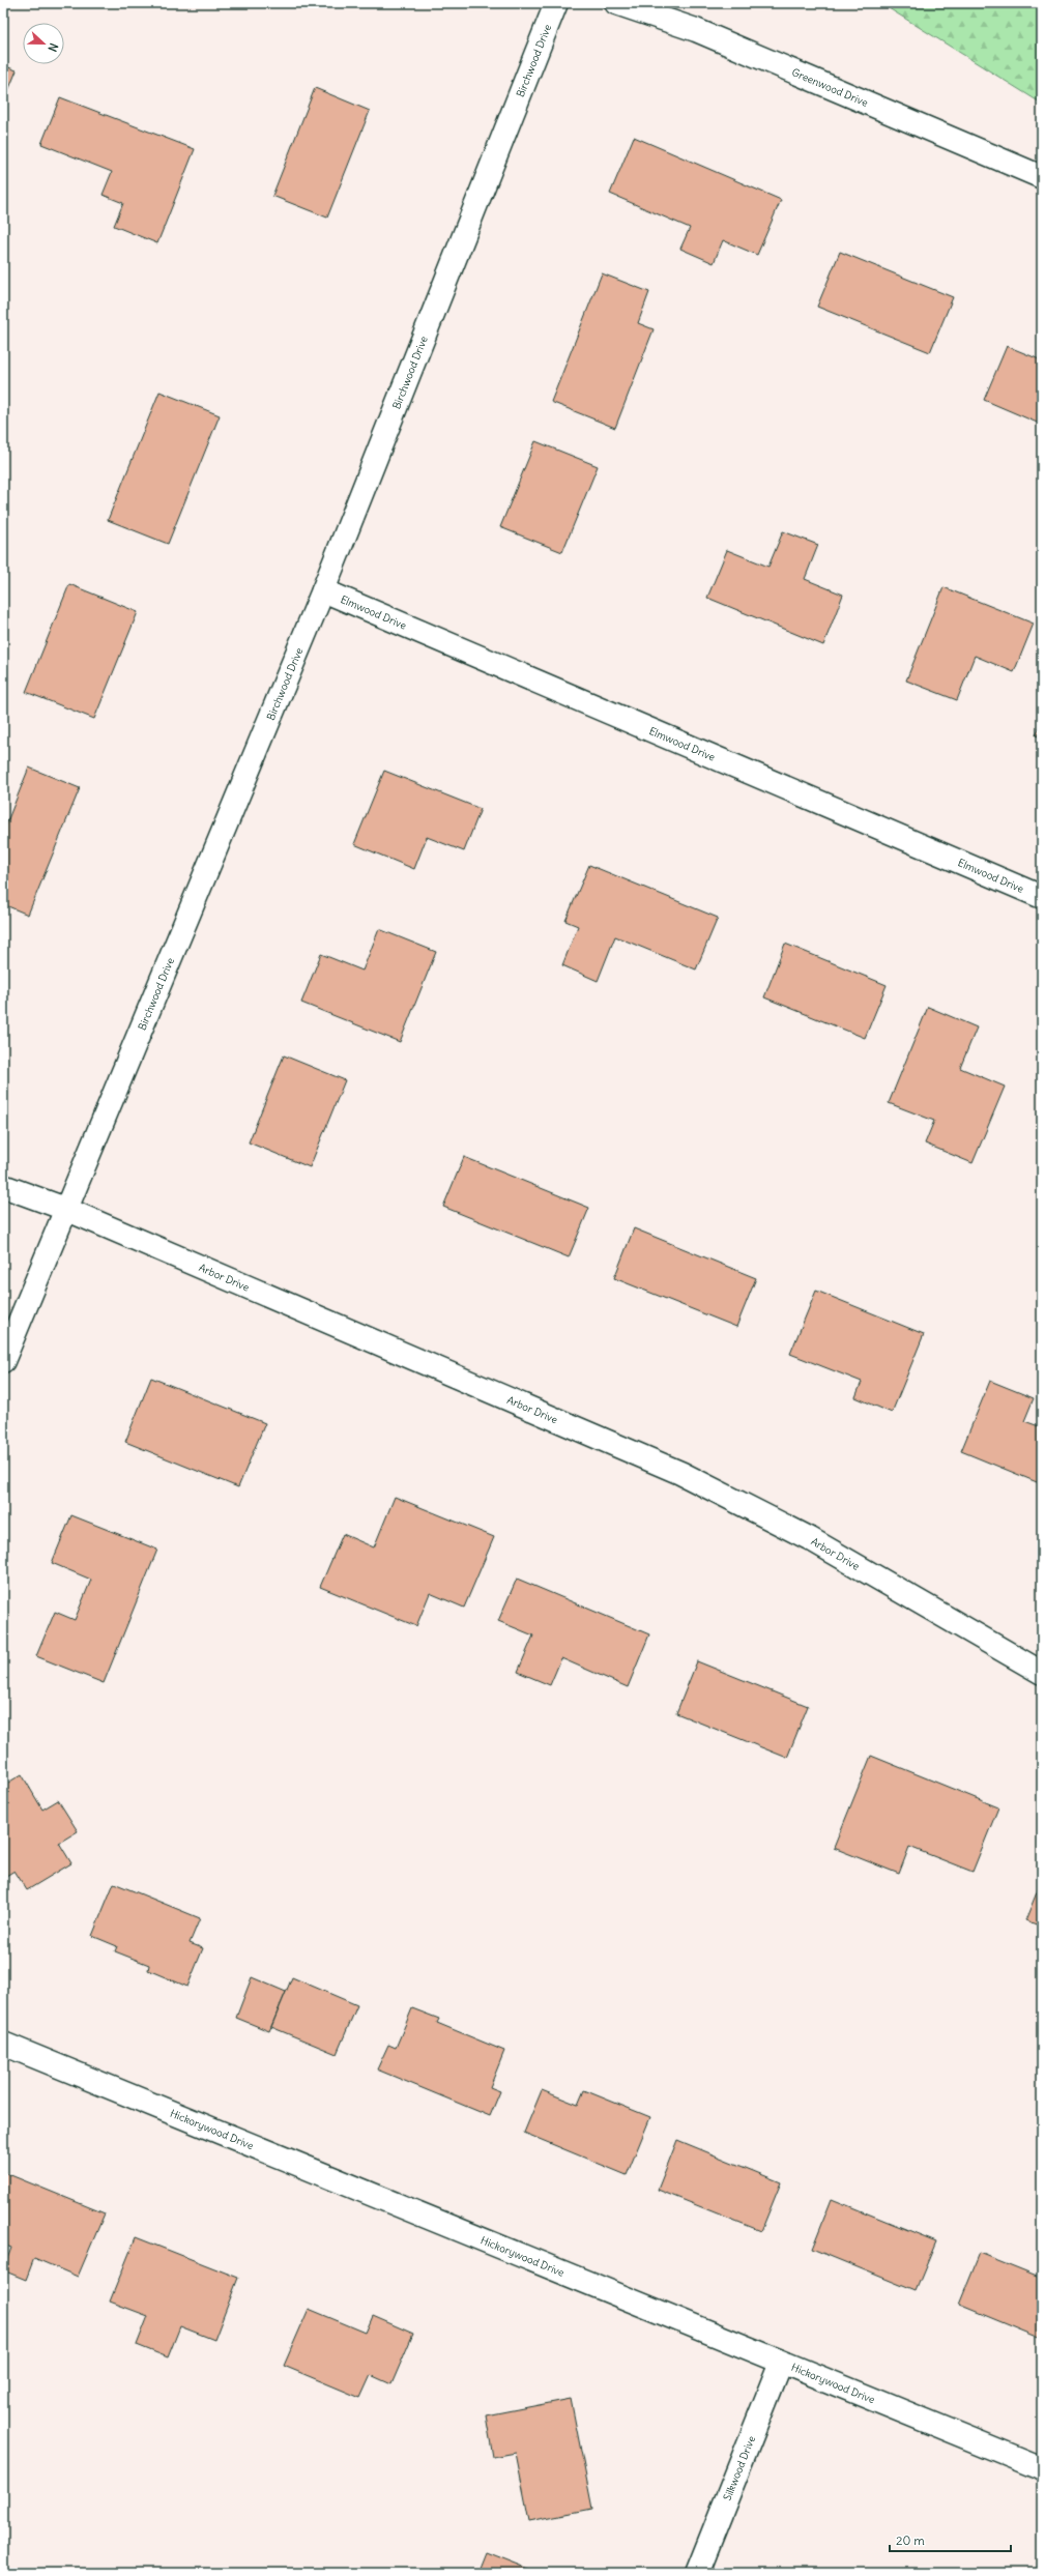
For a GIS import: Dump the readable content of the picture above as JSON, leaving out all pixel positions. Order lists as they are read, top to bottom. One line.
{"streets":{"street":["Birchwood Drive","Greenwood Drive","Elmwood Drive","Arbor Drive","Hickorywood Drive","Silkwood Drive"]},"crossings":[["Birchwood Drive","Elmwood Drive"],["Birchwood Drive","Arbor Drive"],["Hickorywood Drive","Silkwood Drive"]],"scale_bar":"20 m","north":"right"}
